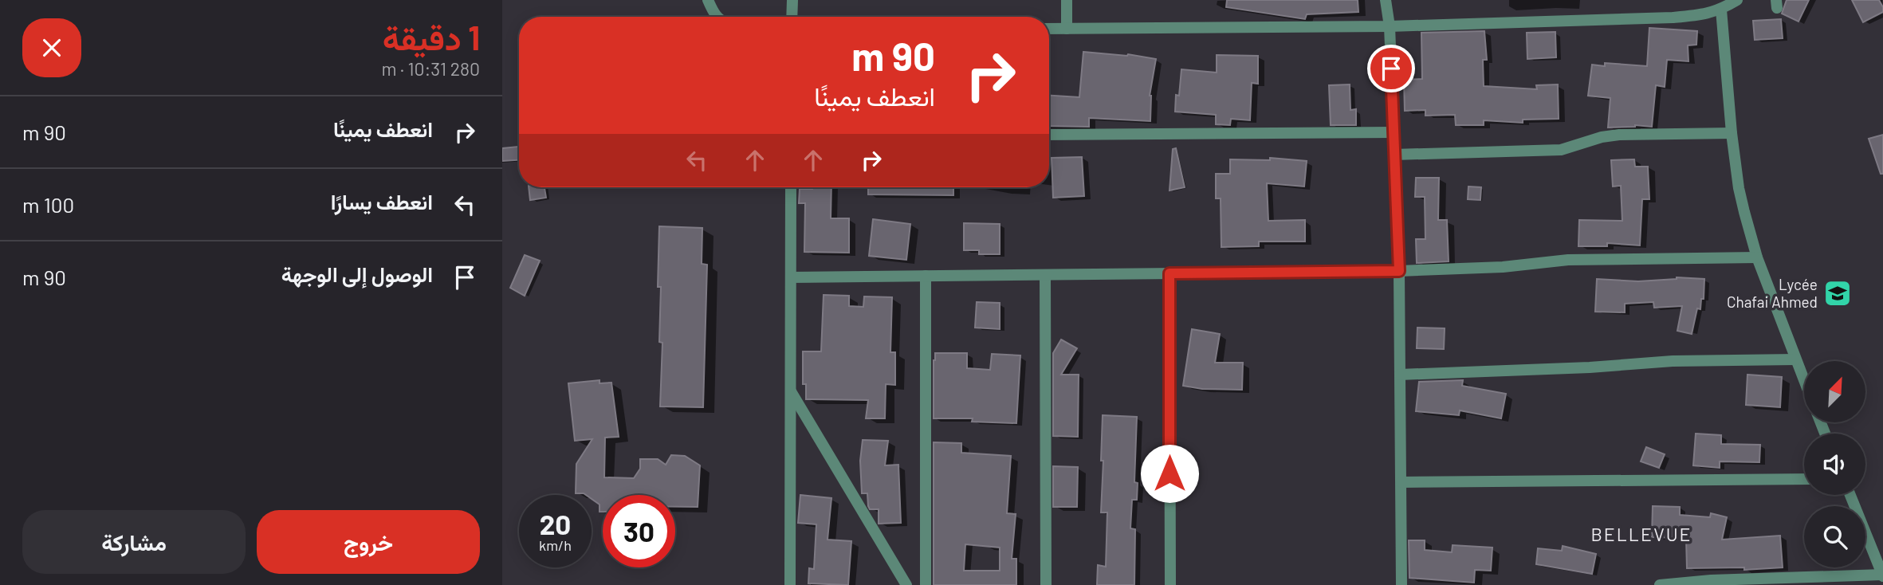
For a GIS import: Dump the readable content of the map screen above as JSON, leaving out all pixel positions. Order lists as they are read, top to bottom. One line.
{"districts":["BELLEVUE"],"places":{"school or university":["Lycée Chafai Ahmed"]},"north":"top right","page":{"heading":["1 دقيقة","280 m · 10:31"],"turn":["90 m","انعطف يمينًا"],"list":[{"name":"انعطف يمينًا","value":"90 m"},{"name":"انعطف يسارًا","value":"100 m"},{"name":"الوصول إلى الوجهة","value":"90 m"}],"speed":"20 km/h","limit":"30","buttons":["خروج","مشاركة"]}}
